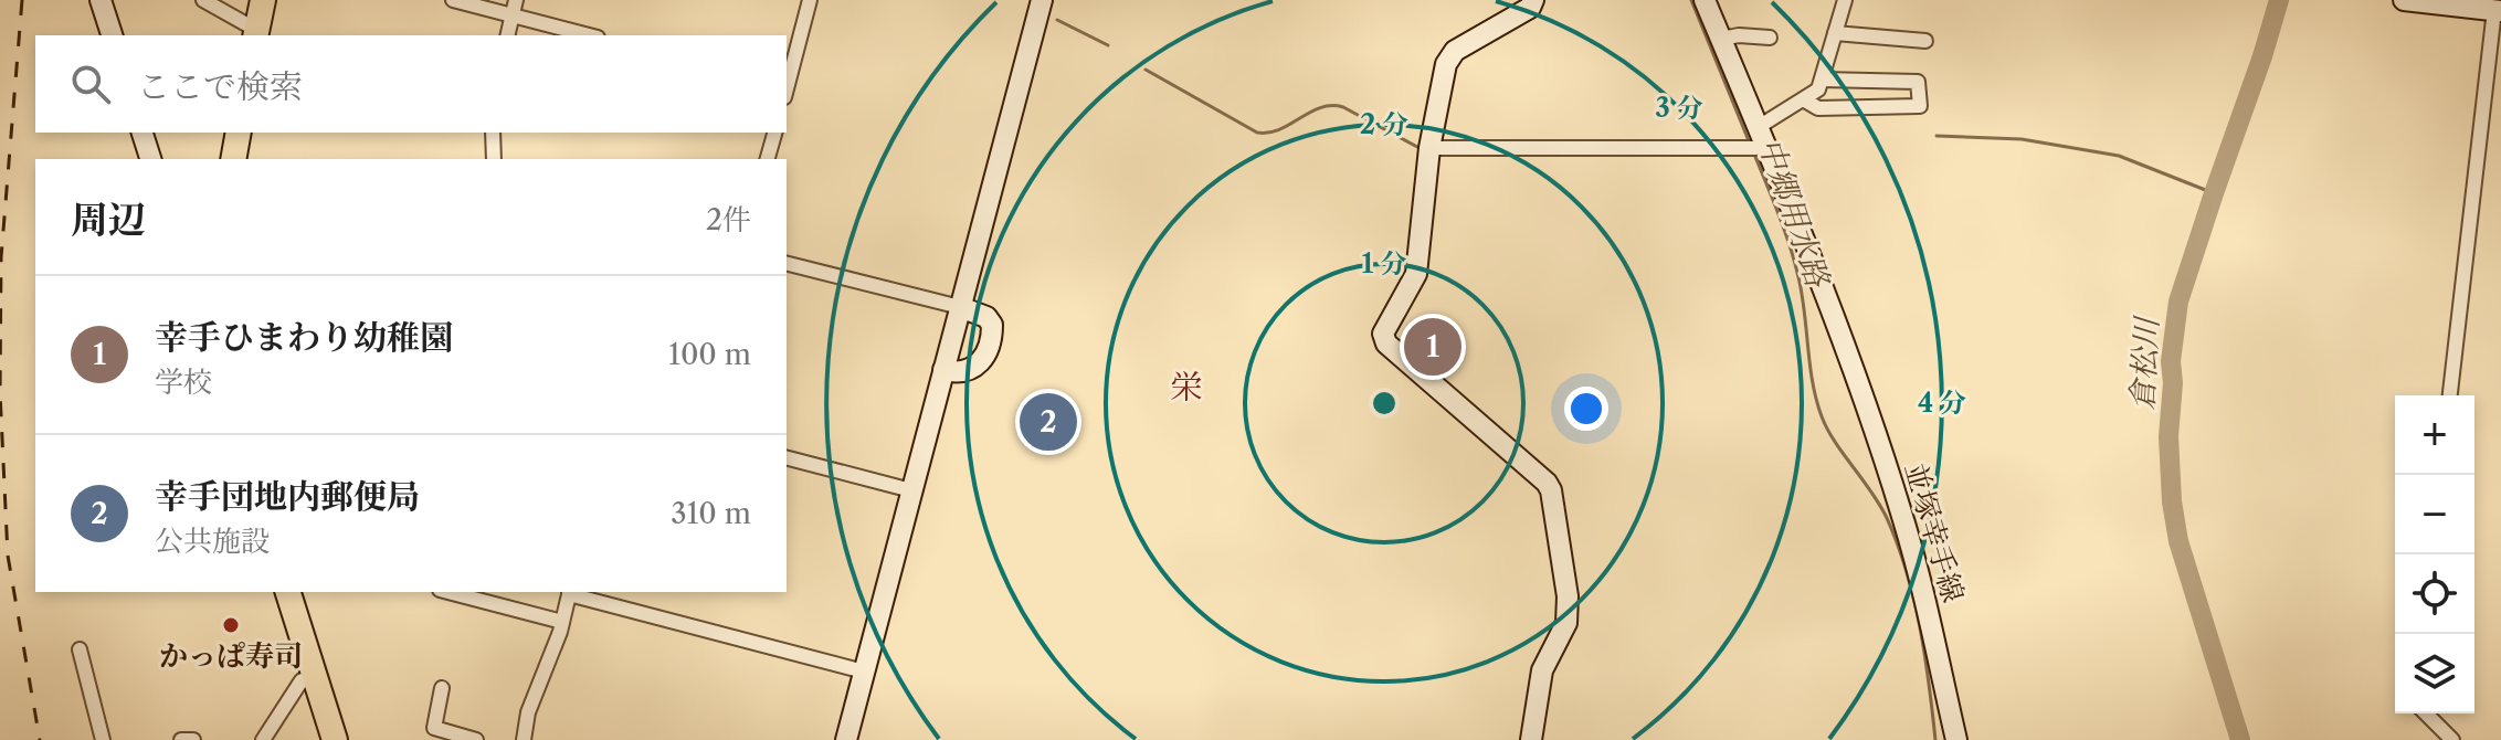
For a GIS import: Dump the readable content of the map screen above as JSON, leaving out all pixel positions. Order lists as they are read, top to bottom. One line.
{"streets":{"street":["並塚幸手線"]},"districts":["栄"],"water":["中郷用水路","倉松川"],"places":["かっぱ寿司"],"page":{"search":"ここで検索","heading":["周辺","2件"],"list":[{"mark":"1","name":"幸手ひまわり幼稚園","note":"学校","value":"100 m"},{"mark":"2","name":"幸手団地内郵便局","note":"公共施設","value":"310 m"}],"pins":["1","2"],"map_buttons":["+","−"]},"rings":["3 分","2 分","1 分","4 分"]}
